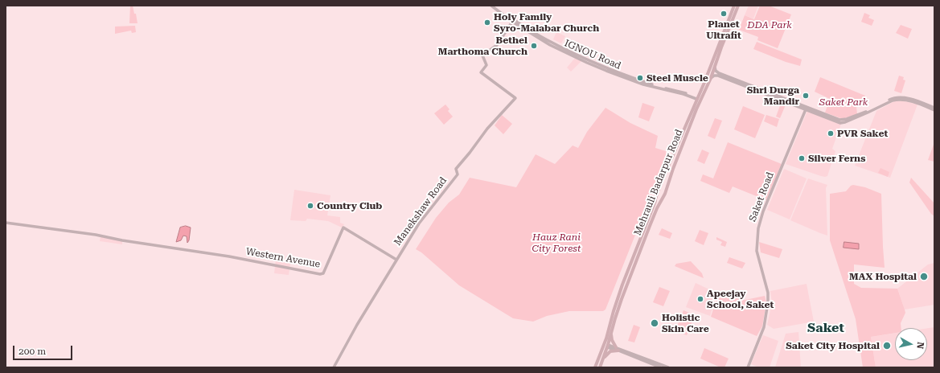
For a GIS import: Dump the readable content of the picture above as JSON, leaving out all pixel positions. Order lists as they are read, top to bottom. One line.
{"streets":{"main road":["Mehrauli Badarpur Road"],"street":["IGNOU Road","Saket Road","Manekshaw Road","Western Avenue"]},"crossings":[["IGNOU Road","Mehrauli Badarpur Road"],["IGNOU Road","Manekshaw Road"],["Manekshaw Road","Western Avenue"]],"districts":["Saket"],"parks":["DDA Park","Saket Park","Hauz Rani City Forest"],"places":["Planet Ultrafit","Holy Family Syro-Malabar Church","Bethel Marthoma Church","Steel Muscle","Shri Durga Mandir","PVR Saket","Silver Ferns","Country Club","MAX Hospital","Apeejay School, Saket","Holistic Skin Care","Saket City Hospital"],"scale_bar":"200 m","north":"right"}
